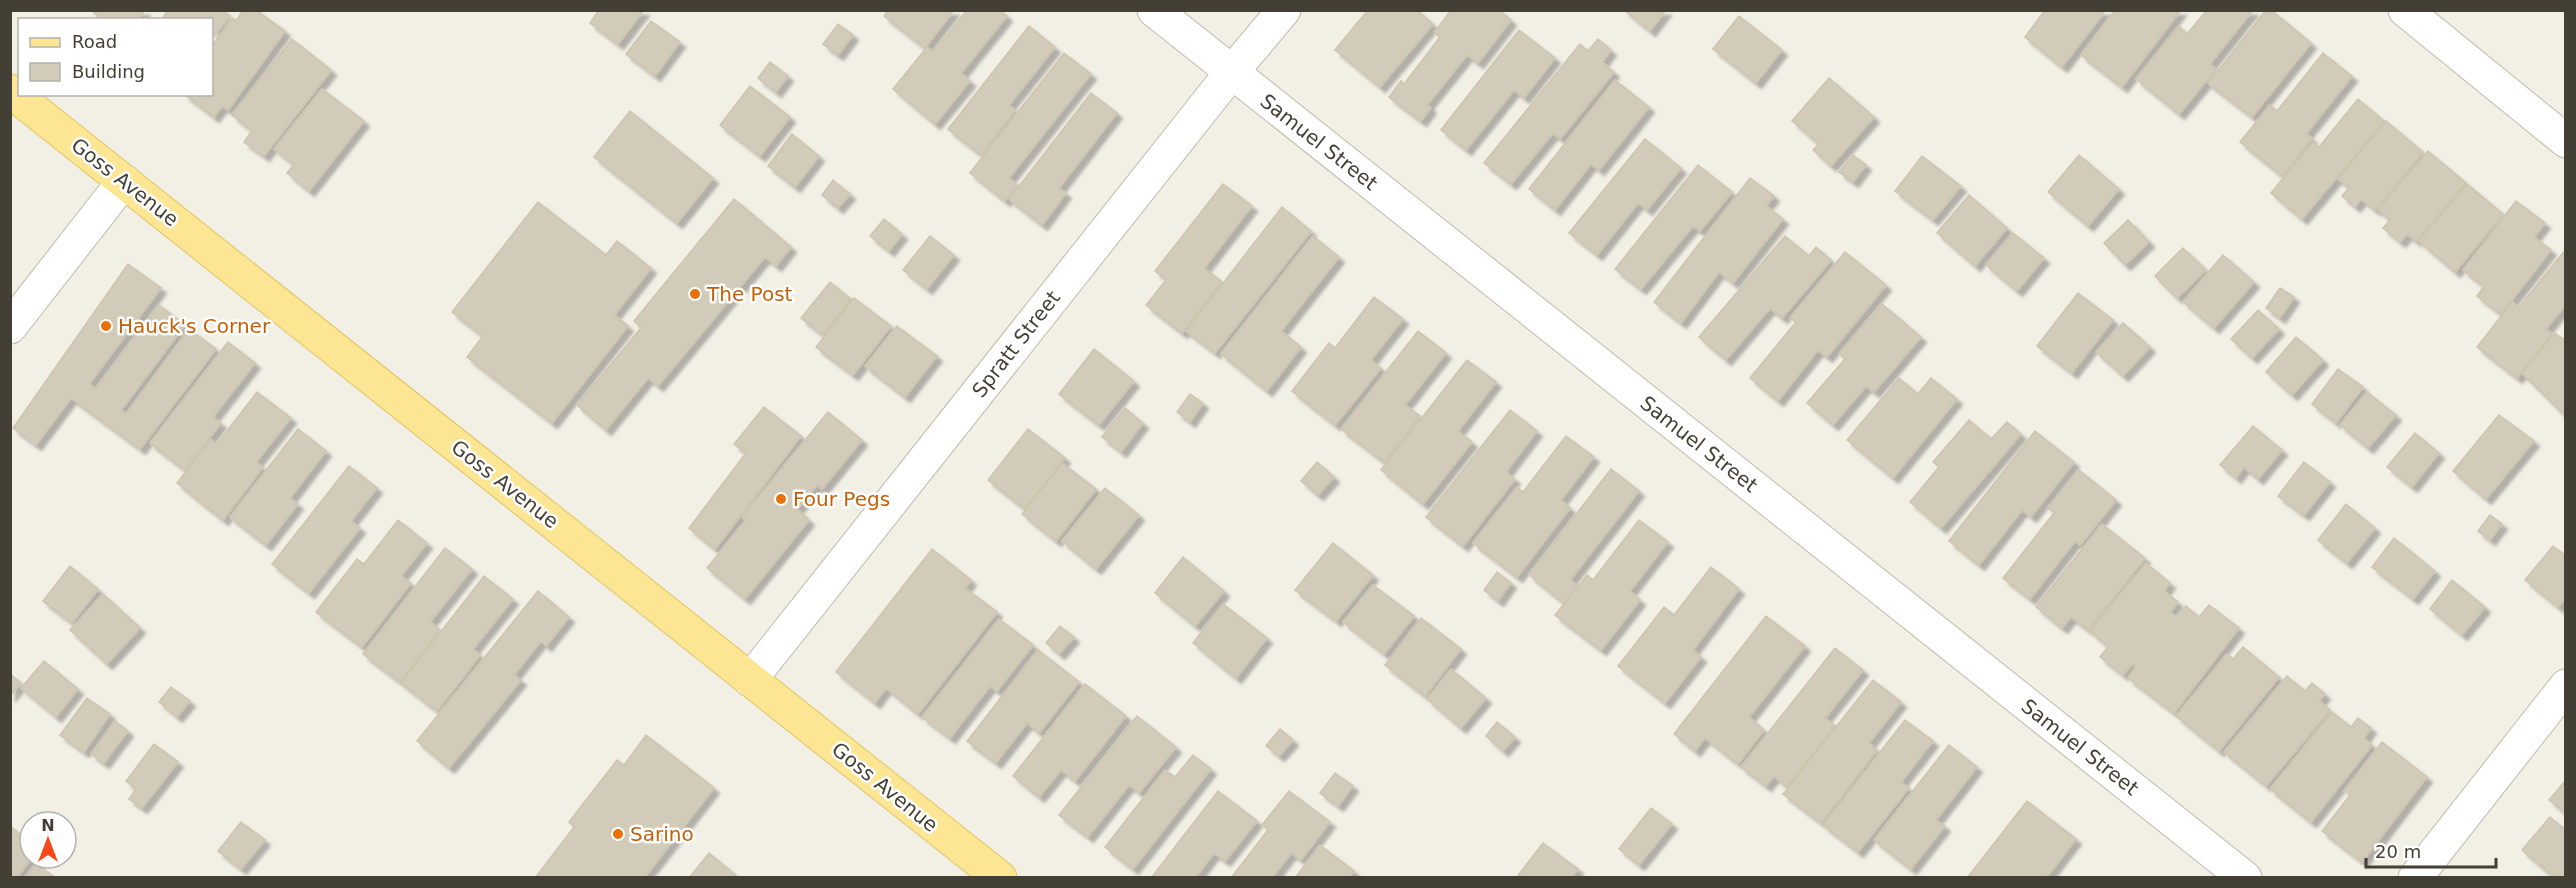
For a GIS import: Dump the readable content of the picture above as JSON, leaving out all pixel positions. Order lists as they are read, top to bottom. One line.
{"streets":{"main road":["Goss Avenue"],"street":["Samuel Street","Spratt Street"]},"crossings":[["Samuel Street","Spratt Street"],["Goss Avenue","Spratt Street"]],"places":["The Post","Hauck's Corner","Four Pegs","Sarino"],"legend":["Road","Building"],"scale_bar":"20 m","north":"top"}
